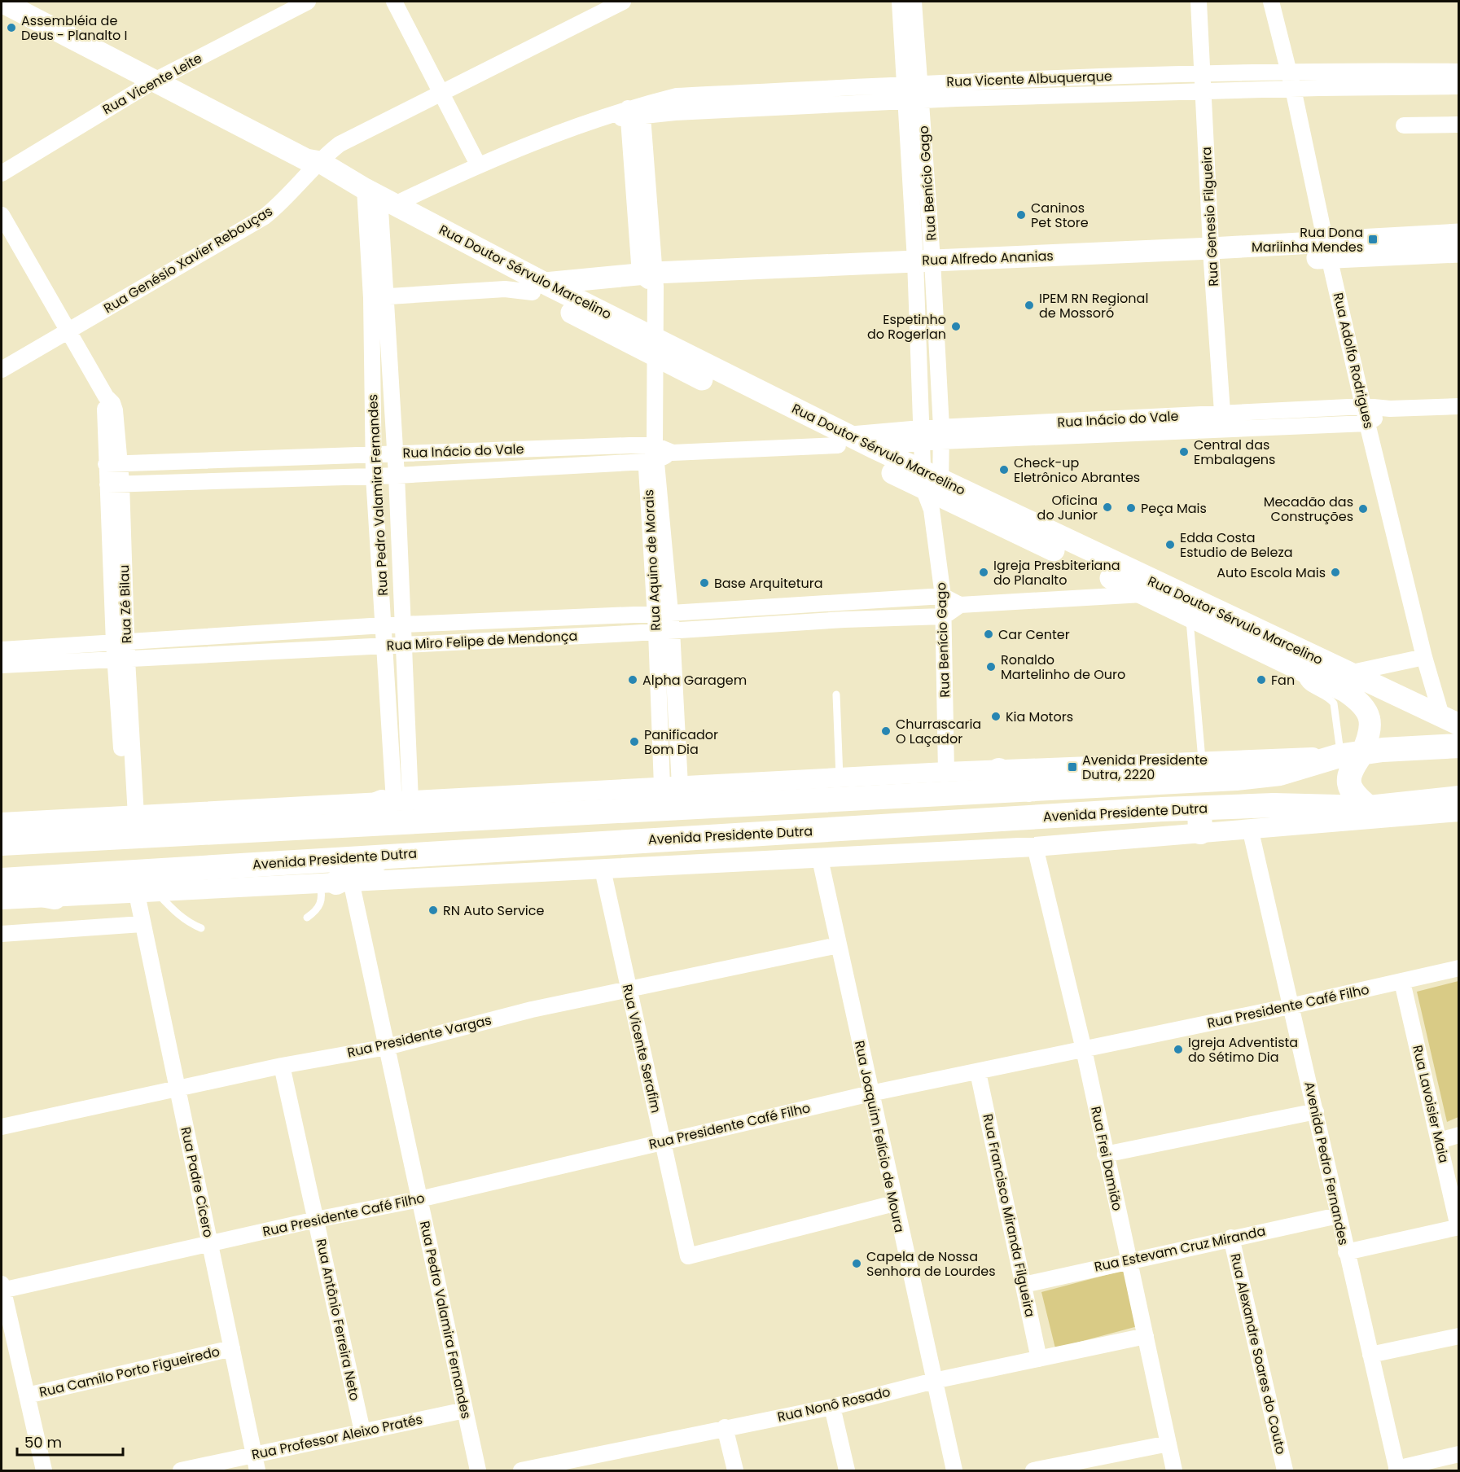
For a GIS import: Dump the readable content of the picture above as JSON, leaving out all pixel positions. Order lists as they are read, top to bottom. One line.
{"streets":{"main road":["Rua Alfredo Ananias","Rua Doutor Sérvulo Marcelino","Avenida Presidente Dutra"],"street":["Rua Vicente Albuquerque","Rua Vicente Leite","Rua Benício Gago","Rua Genesio Filgueira","Rua Genésio Xavier Rebouças","Rua Adolfo Rodrigues","Rua Inácio do Vale","Rua Pedro Valamira Fernandes","Rua Aquino de Morais","Rua Zé Bilau","Rua Miro Felipe de Mendonça","Rua Presidente Café Filho","Rua Presidente Vargas","Rua Vicente Serafim","Rua Lavoisier Maia","Rua Joaquim Felício de Moura","Rua Frei Damião","Avenida Pedro Fernandes","Rua Padre Cícero","Rua Francisco Miranda Filgueira","Rua Estevam Cruz Miranda","Rua Antônio Ferreira Neto","Rua Alexandre Soares do Couto","Rua Camilo Porto Figueiredo","Rua Nonô Rosado","Rua Professor Aleixo Pratés"]},"crossings":[["Rua Vicente Albuquerque","Rua Benício Gago"],["Rua Vicente Albuquerque","Rua Genesio Filgueira"],["Rua Vicente Albuquerque","Rua Doutor Sérvulo Marcelino"],["Rua Vicente Albuquerque","Rua Adolfo Rodrigues"],["Rua Vicente Albuquerque","Rua Pedro Valamira Fernandes"],["Rua Vicente Albuquerque","Rua Aquino de Morais"],["Rua Vicente Leite","Rua Doutor Sérvulo Marcelino"],["Rua Benício Gago","Rua Alfredo Ananias"],["Rua Benício Gago","Rua Doutor Sérvulo Marcelino"],["Rua Benício Gago","Rua Inácio do Vale"],["Rua Benício Gago","Rua Miro Felipe de Mendonça"],["Rua Benício Gago","Avenida Presidente Dutra"],["Rua Genesio Filgueira","Rua Alfredo Ananias"],["Rua Genesio Filgueira","Rua Inácio do Vale"],["Rua Alfredo Ananias","Rua Doutor Sérvulo Marcelino"],["Rua Alfredo Ananias","Rua Adolfo Rodrigues"],["Rua Alfredo Ananias","Rua Aquino de Morais"],["Rua Genésio Xavier Rebouças","Rua Doutor Sérvulo Marcelino"],["Rua Genésio Xavier Rebouças","Rua Zé Bilau"],["Rua Doutor Sérvulo Marcelino","Rua Adolfo Rodrigues"],["Rua Doutor Sérvulo Marcelino","Rua Inácio do Vale"],["Rua Doutor Sérvulo Marcelino","Rua Pedro Valamira Fernandes"],["Rua Doutor Sérvulo Marcelino","Rua Aquino de Morais"],["Rua Doutor Sérvulo Marcelino","Avenida Presidente Dutra"],["Rua Adolfo Rodrigues","Rua Inácio do Vale"],["Rua Inácio do Vale","Rua Pedro Valamira Fernandes"],["Rua Inácio do Vale","Rua Aquino de Morais"],["Rua Inácio do Vale","Rua Zé Bilau"],["Rua Pedro Valamira Fernandes","Rua Miro Felipe de Mendonça"],["Rua Pedro Valamira Fernandes","Avenida Presidente Dutra"],["Rua Pedro Valamira Fernandes","Rua Presidente Café Filho"],["Rua Pedro Valamira Fernandes","Rua Presidente Vargas"],["Rua Pedro Valamira Fernandes","Rua Professor Aleixo Pratés"],["Rua Aquino de Morais","Rua Miro Felipe de Mendonça"],["Rua Aquino de Morais","Avenida Presidente Dutra"],["Rua Zé Bilau","Rua Miro Felipe de Mendonça"],["Rua Zé Bilau","Avenida Presidente Dutra"],["Avenida Presidente Dutra","Rua Vicente Serafim"],["Avenida Presidente Dutra","Rua Joaquim Felício de Moura"],["Avenida Presidente Dutra","Rua Frei Damião"],["Avenida Presidente Dutra","Avenida Pedro Fernandes"],["Avenida Presidente Dutra","Rua Padre Cícero"],["Rua Presidente Café Filho","Rua Vicente Serafim"],["Rua Presidente Café Filho","Rua Lavoisier Maia"],["Rua Presidente Café Filho","Rua Joaquim Felício de Moura"],["Rua Presidente Café Filho","Rua Frei Damião"],["Rua Presidente Café Filho","Avenida Pedro Fernandes"],["Rua Presidente Café Filho","Rua Padre Cícero"],["Rua Presidente Café Filho","Rua Francisco Miranda Filgueira"],["Rua Presidente Café Filho","Rua Antônio Ferreira Neto"],["Rua Presidente Vargas","Rua Vicente Serafim"],["Rua Presidente Vargas","Rua Joaquim Felício de Moura"],["Rua Presidente Vargas","Rua Padre Cícero"],["Rua Presidente Vargas","Rua Antônio Ferreira Neto"],["Rua Vicente Serafim","Rua Joaquim Felício de Moura"],["Rua Joaquim Felício de Moura","Rua Nonô Rosado"],["Rua Frei Damião","Rua Estevam Cruz Miranda"],["Rua Frei Damião","Rua Nonô Rosado"],["Avenida Pedro Fernandes","Rua Estevam Cruz Miranda"],["Rua Padre Cícero","Rua Camilo Porto Figueiredo"],["Rua Padre Cícero","Rua Professor Aleixo Pratés"],["Rua Francisco Miranda Filgueira","Rua Estevam Cruz Miranda"],["Rua Francisco Miranda Filgueira","Rua Nonô Rosado"],["Rua Estevam Cruz Miranda","Rua Alexandre Soares do Couto"],["Rua Antônio Ferreira Neto","Rua Professor Aleixo Pratés"]],"places":{"other":["Assembléia de Deus - Planalto I","Caninos Pet Store","IPEM RN Regional de Mossoró","Espetinho do Rogerlan","Central das Embalagens","Check-up Eletrônico Abrantes","Oficina do Junior","Peça Mais","Mecadão das Construções","Edda Costa Estudio de Beleza","Igreja Presbiteriana do Planalto","Auto Escola Mais","Base Arquitetura","Car Center","Ronaldo Martelinho de Ouro","Alpha Garagem","Fan","Kia Motors","Churrascaria O Laçador","Panificador Bom Dia","RN Auto Service","Igreja Adventista do Sétimo Dia","Capela de Nossa Senhora de Lourdes"],"transit":["Rua Dona Mariinha Mendes","Avenida Presidente Dutra, 2220"]},"scale_bar":"50 m"}
